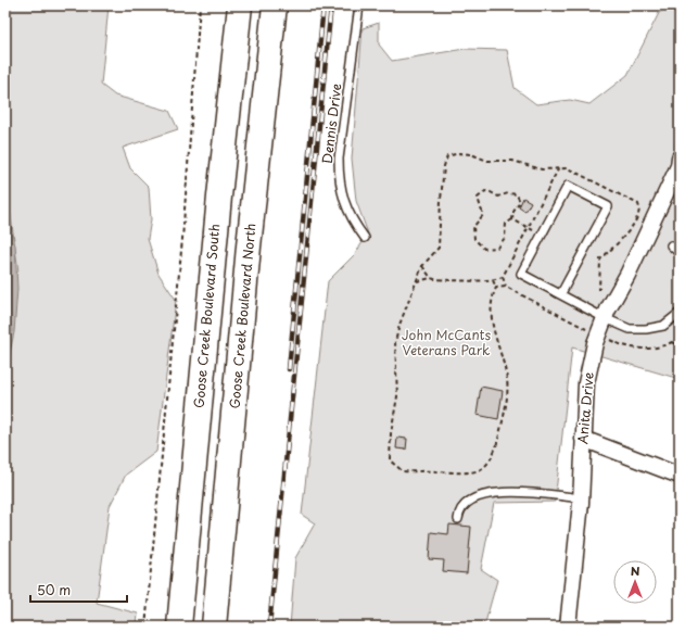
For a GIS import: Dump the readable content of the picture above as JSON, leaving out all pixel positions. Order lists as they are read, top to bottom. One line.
{"streets":{"highway":["Goose Creek Boulevard South","Goose Creek Boulevard North"],"street":["Anita Drive"],"lane":["Dennis Drive"]},"parks":["John McCants Veterans Park"],"scale_bar":"50 m","north":"top"}
